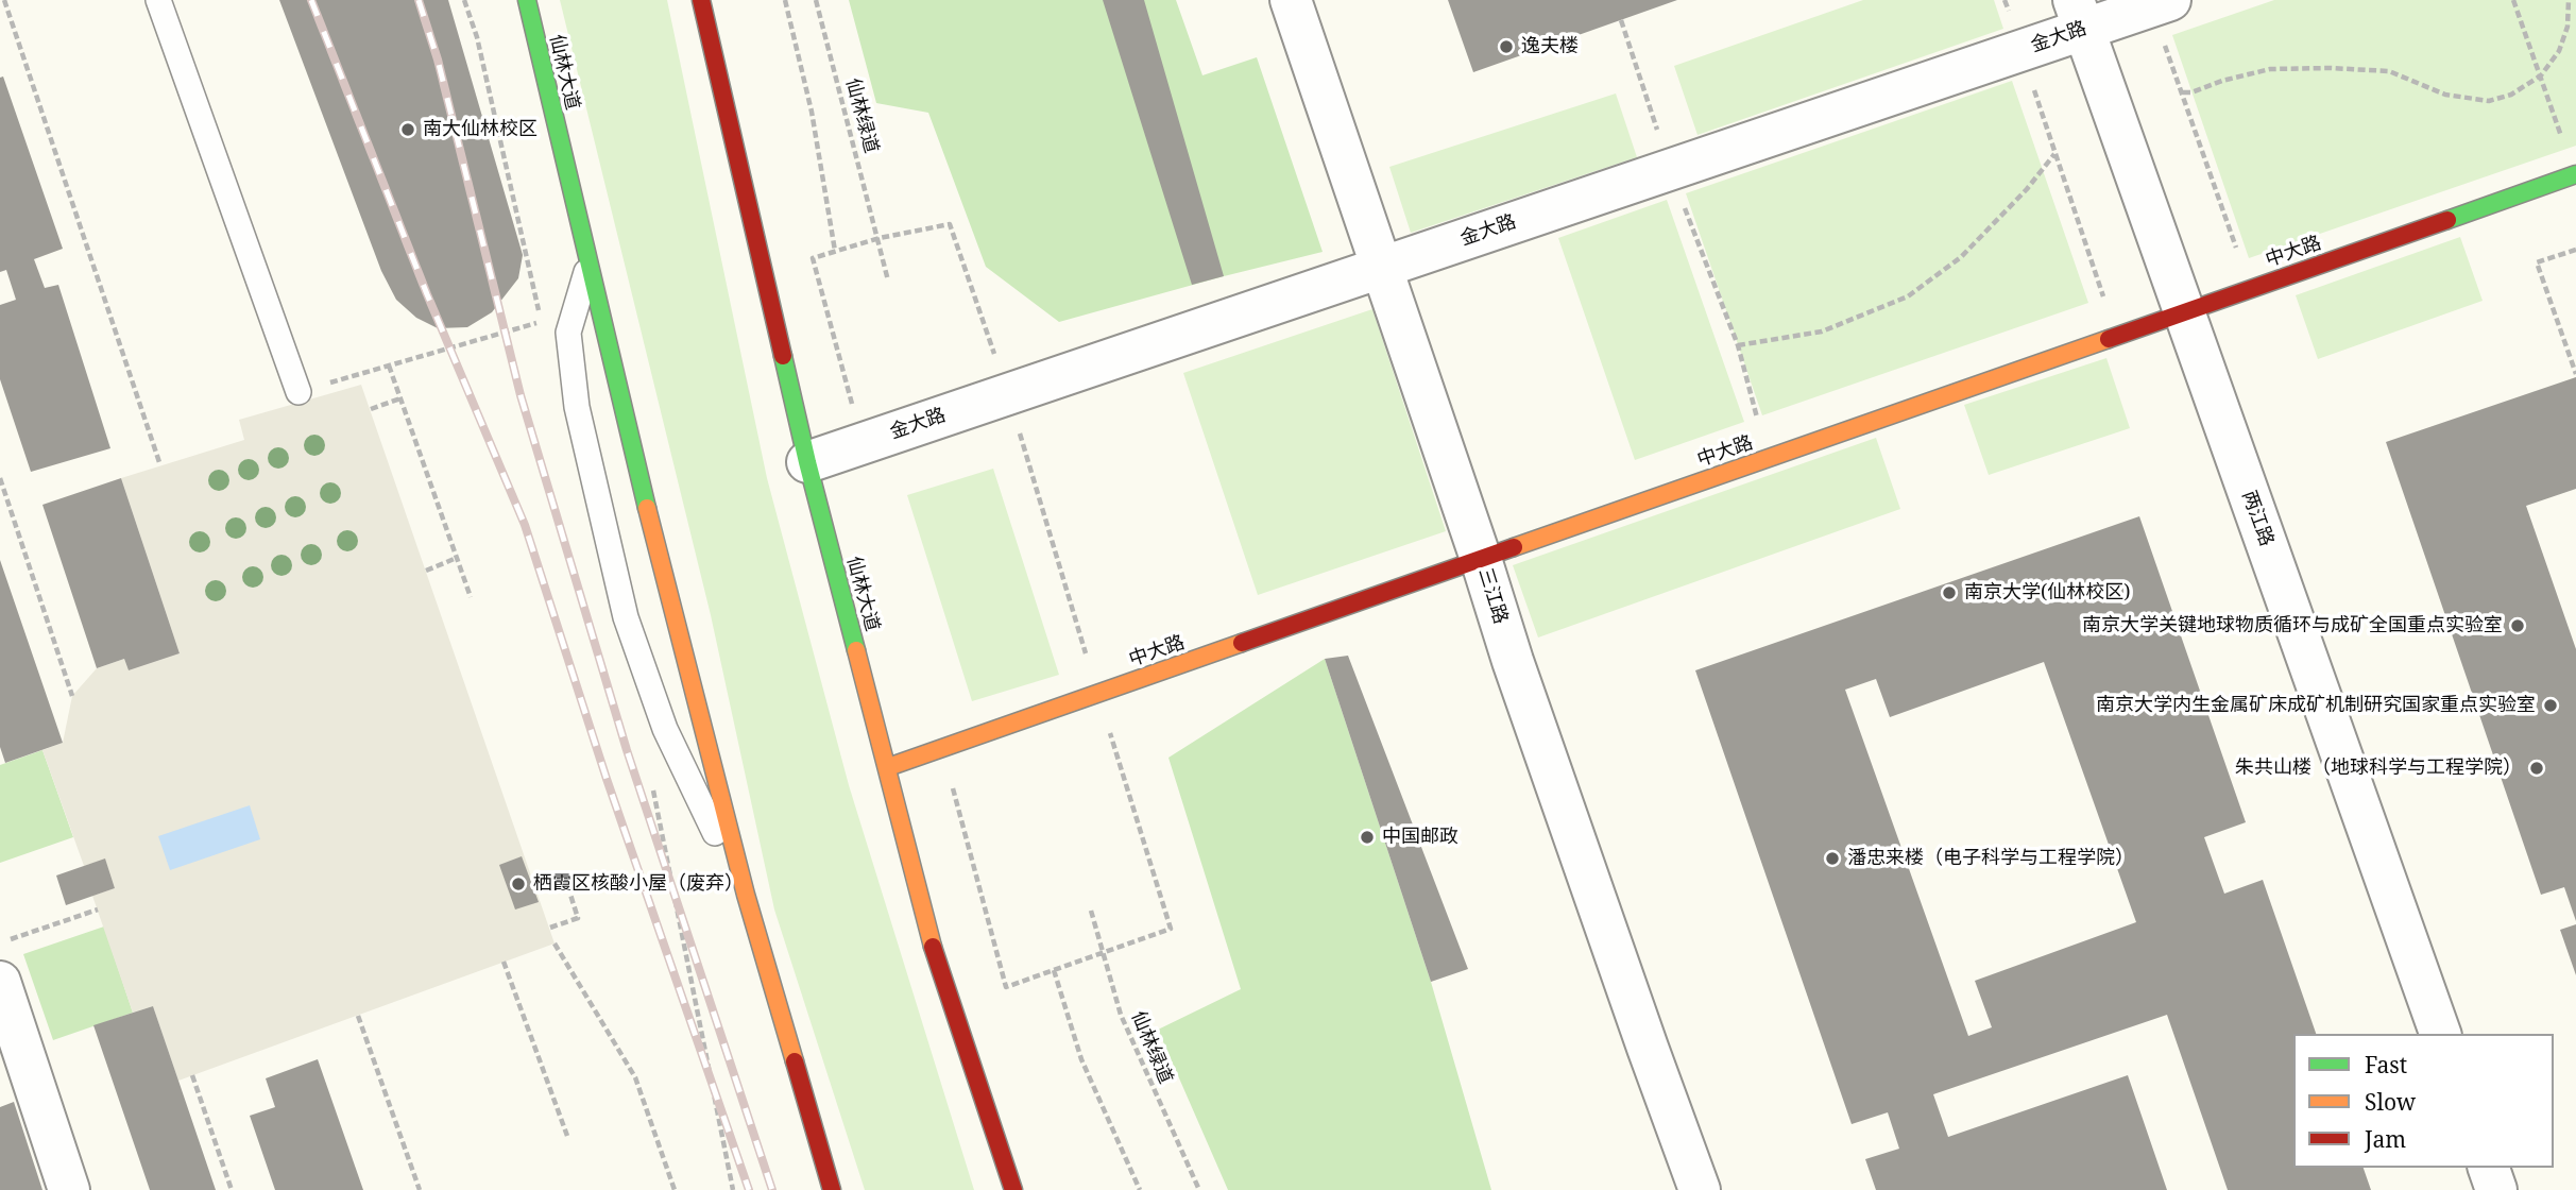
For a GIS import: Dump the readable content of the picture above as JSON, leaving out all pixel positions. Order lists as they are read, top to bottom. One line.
{"streets":{"main road":["仙林大道","中大路"],"street":["金大路","两江路","三江路"],"path":["仙林绿道"]},"crossings":[["金大路","仙林大道"],["金大路","两江路"],["金大路","三江路"],["仙林大道","中大路"],["中大路","两江路"],["中大路","三江路"]],"places":["逸夫楼","南大仙林校区","南京大学(仙林校区)","南京大学关键地球物质循环与成矿全国重点实验室","南京大学内生金属矿床成矿机制研究国家重点实验室","朱共山楼（地球科学与工程学院）","中国邮政","潘忠来楼（电子科学与工程学院）","栖霞区核酸小屋（废弃）"],"legend":["Fast","Slow","Jam"]}
